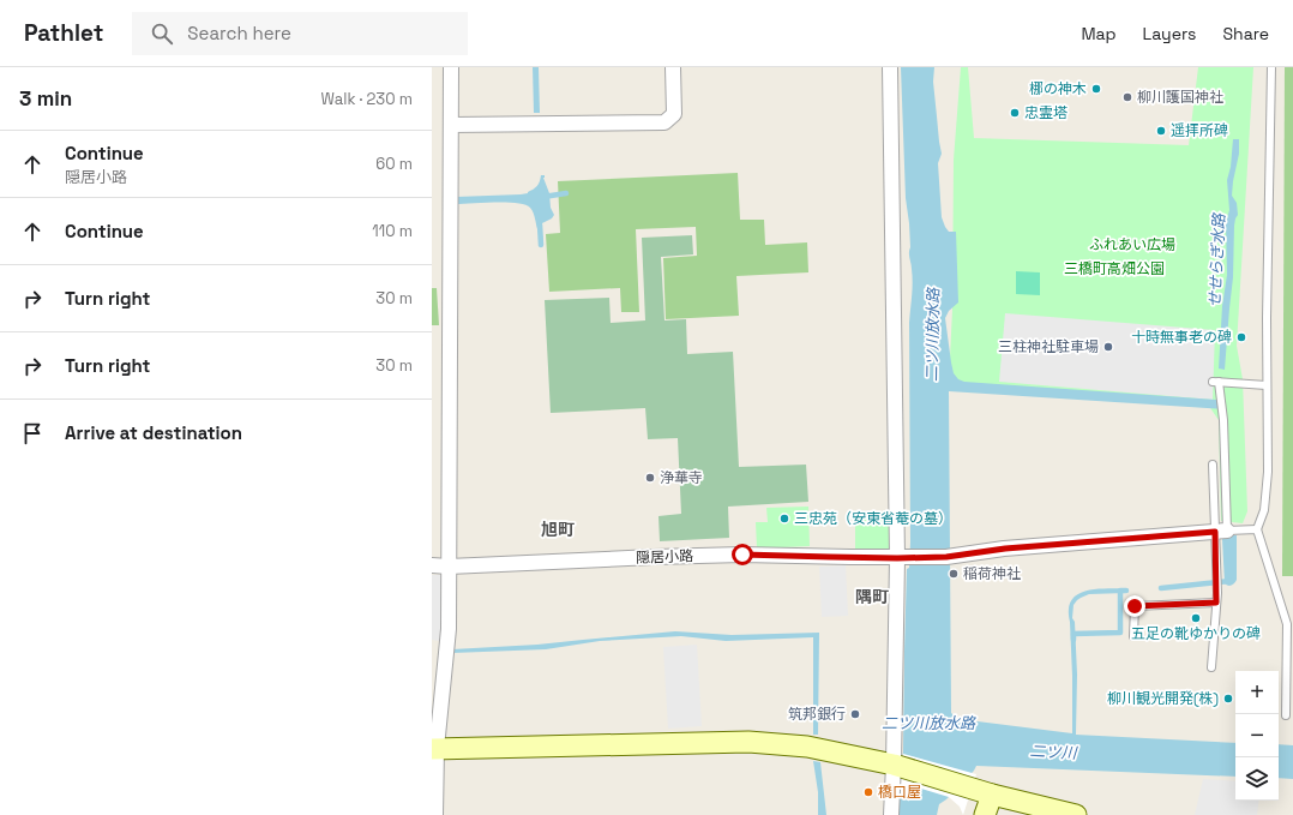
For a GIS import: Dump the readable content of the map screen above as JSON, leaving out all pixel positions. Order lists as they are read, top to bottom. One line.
{"streets":{"street":["隠居小路"]},"districts":["旭町","隅町"],"water":["せせらぎ水路","二ツ川放水路","二ツ川"],"parks":["ふれあい広場","三橋町高畑公園"],"places":["梛の神木","柳川護国神社","忠霊塔","遥拝所碑","十時無事老の碑","三柱神社駐車場","浄華寺","三忠苑（安東省菴の墓）","稲荷神社","五足の靴ゆかりの碑","柳川観光開発(株)","筑邦銀行","橋口屋"],"page":{"header":"Pathlet","search":"Search here","nav":["Map","Layers","Share"],"heading":["3 min","Walk · 230 m"],"list":[["Continue","隠居小路","60 m"],["Continue","110 m"],["Turn right","30 m"],["Turn right","30 m"],"Arrive at destination"],"map_buttons":["+","−"]}}
